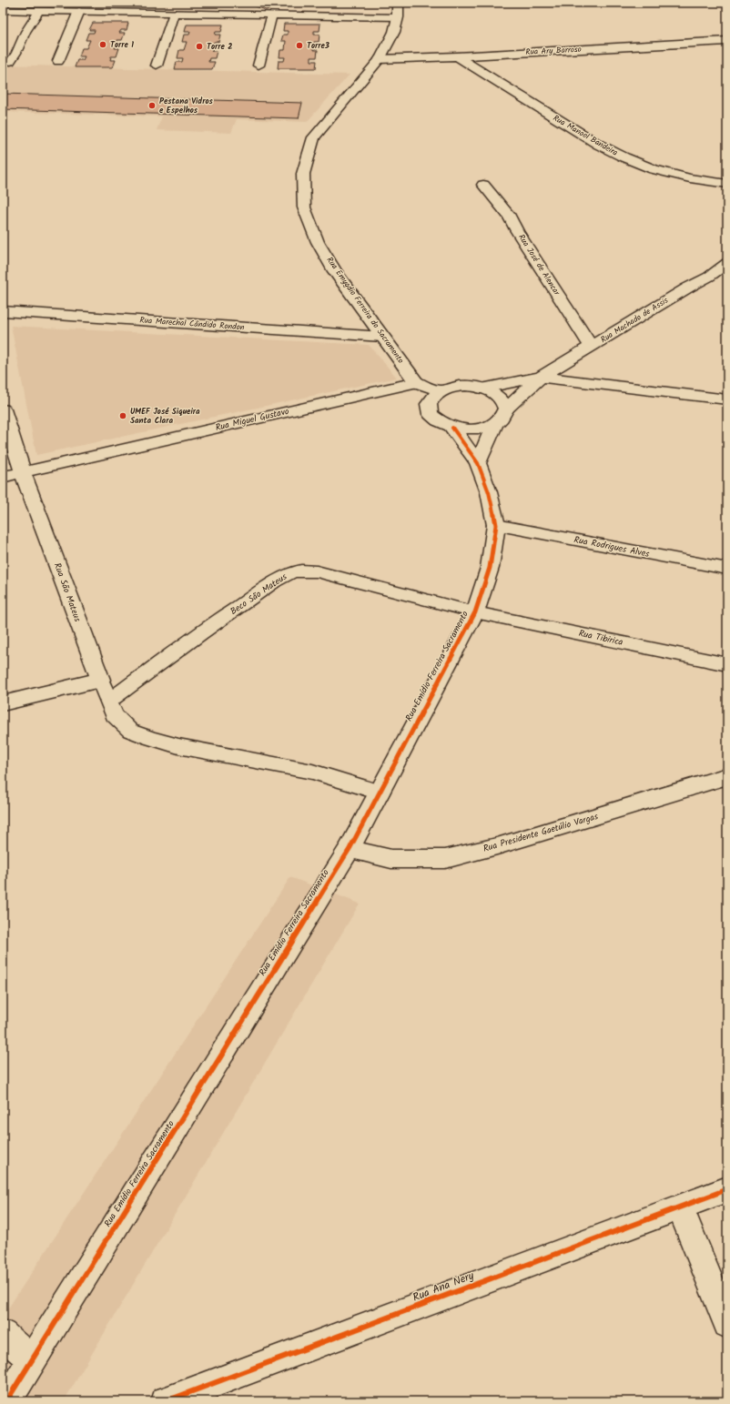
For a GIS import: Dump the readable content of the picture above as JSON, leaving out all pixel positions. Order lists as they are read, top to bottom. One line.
{"streets":{"street":["Rua Ary Barroso","Rua Manoel Bandeira","Rua José de Alencar","Rua Emygdio Ferreira do Sacramento","Rua Machado de Assis","Rua Marechal Cândido Rondon","Rua Miguel Gustavo","Rua Rodrigues Alves","Rua São Mateus","Rua Emídio Ferreira Sacramento","Rua Presidente Gaetúlio Vargas","Rua Ana Nery"],"lane":["Beco São Mateus","Rua Tibirica"]},"crossings":[["Rua Ary Barroso","Rua Manoel Bandeira"],["Rua Ary Barroso","Rua Emygdio Ferreira do Sacramento"],["Rua José de Alencar","Rua Machado de Assis"],["Rua Emygdio Ferreira do Sacramento","Rua Marechal Cândido Rondon"],["Rua Emygdio Ferreira do Sacramento","Rua Miguel Gustavo"],["Rua Machado de Assis","Rua Emídio Ferreira Sacramento"],["Rua Miguel Gustavo","Rua São Mateus"],["Rua Rodrigues Alves","Rua Emídio Ferreira Sacramento"],["Beco São Mateus","Rua Tibirica"],["Beco São Mateus","Rua Emídio Ferreira Sacramento"],["Rua Tibirica","Rua Emídio Ferreira Sacramento"],["Rua Emídio Ferreira Sacramento","Rua Presidente Gaetúlio Vargas"]],"places":["Torre 1","Torre3","Torre 2","Pestana Vidros e Espelhos","UMEF José Siqueira Santa Clara"]}
